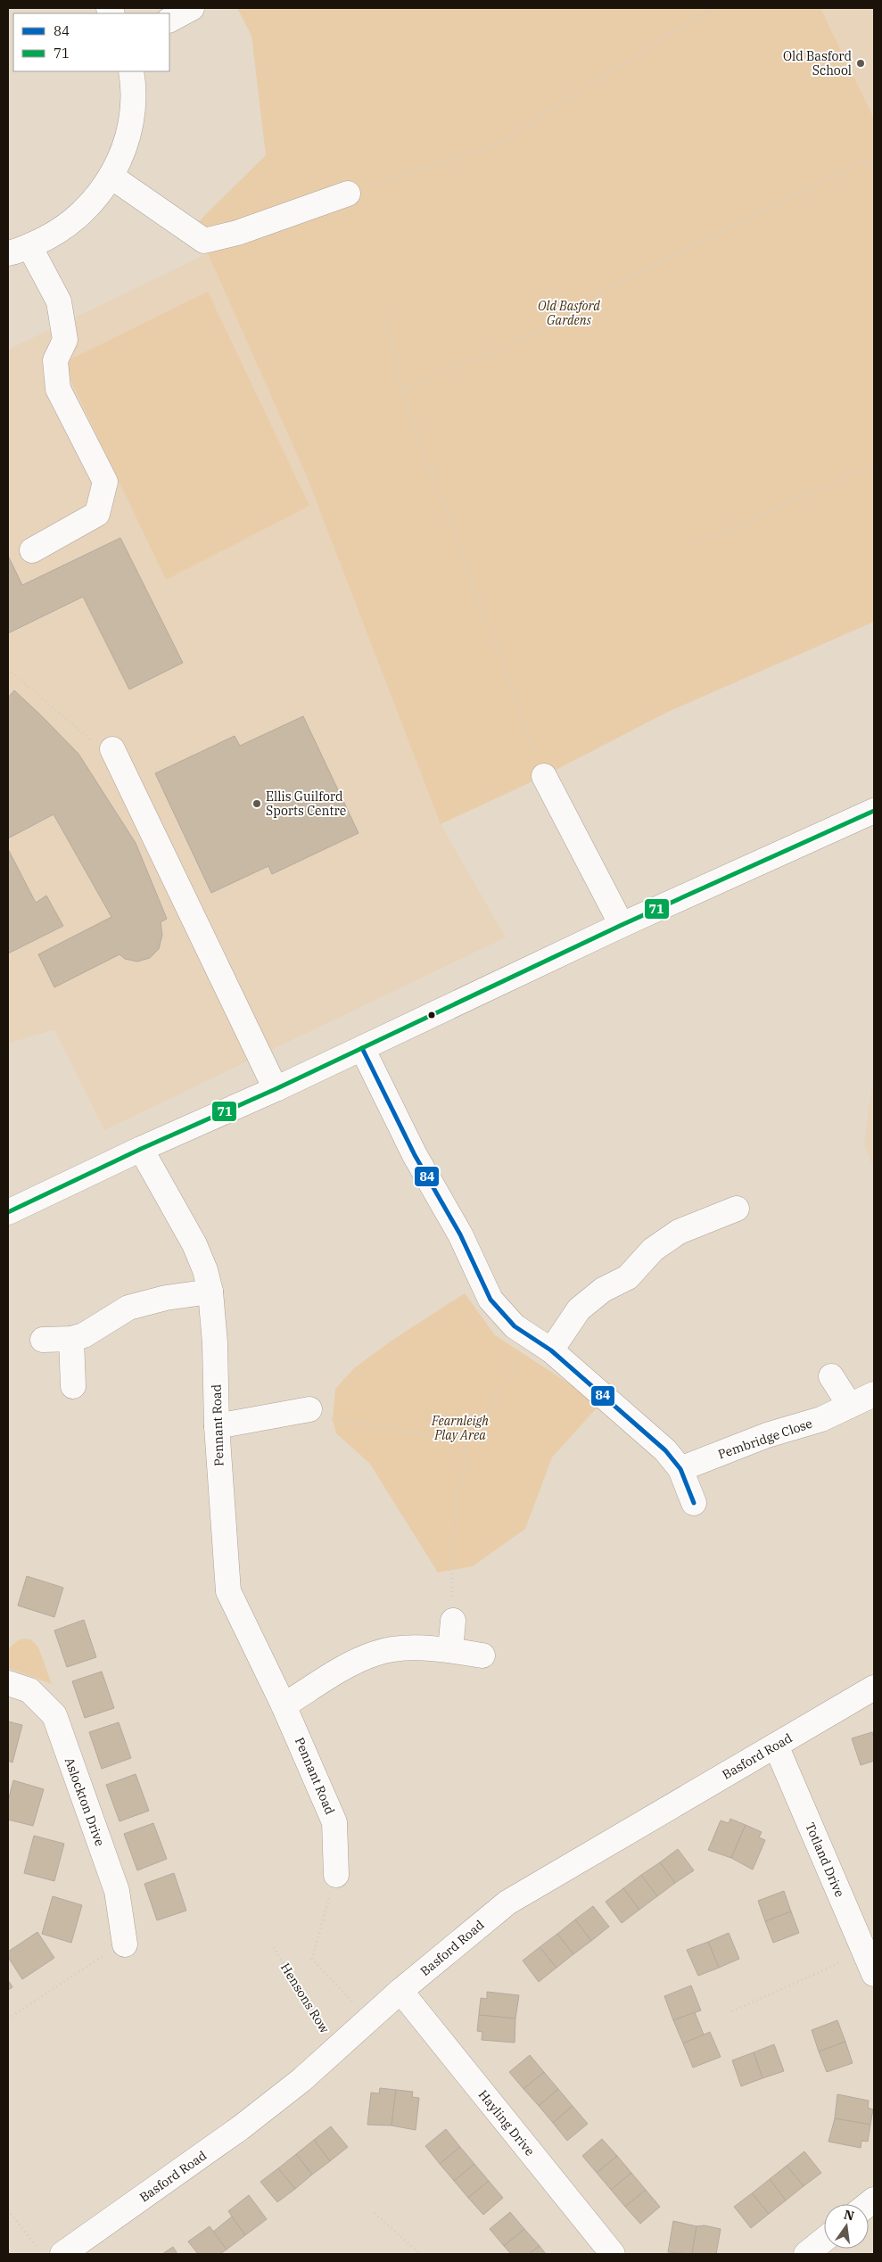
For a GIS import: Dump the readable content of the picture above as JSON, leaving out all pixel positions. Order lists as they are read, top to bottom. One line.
{"streets":{"street":["Pennant Road","Pembridge Close","Basford Road","Aslockton Drive","Totland Drive","Hayling Drive"],"path":["Hensons Row"]},"crossings":[["Basford Road","Totland Drive"],["Basford Road","Hensons Row"],["Basford Road","Hayling Drive"]],"parks":["Old Basford Gardens","Fearnleigh Play Area"],"places":["Old Basford School","Ellis Guilford Sports Centre"],"lines":["transit line 71","transit line 84"],"legend":["84","71"],"north":"top"}
